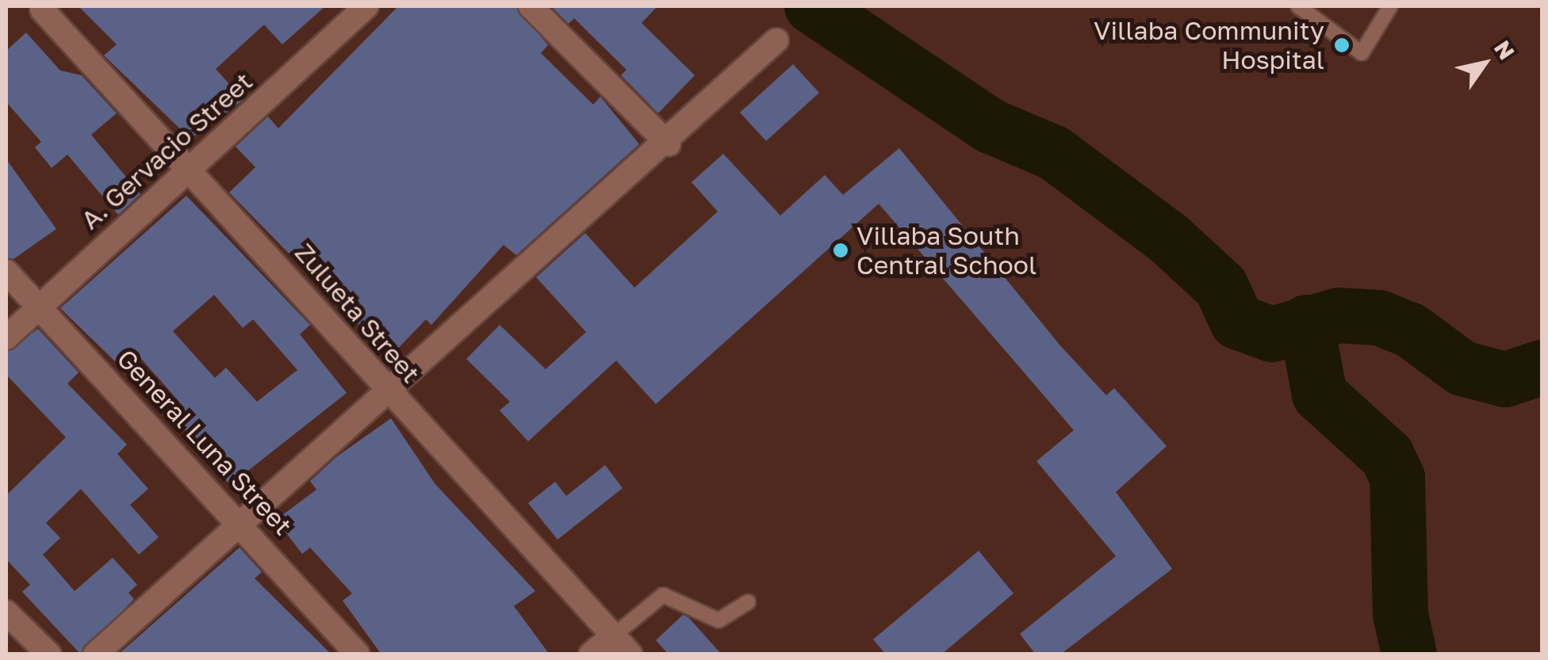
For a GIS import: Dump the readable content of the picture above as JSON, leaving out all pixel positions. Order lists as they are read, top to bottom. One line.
{"streets":{"street":["A. Gervacio Street","Zulueta Street","General Luna Street"]},"crossings":[["A. Gervacio Street","Zulueta Street"],["A. Gervacio Street","General Luna Street"]],"places":["Villaba Community Hospital","Villaba South Central School"],"north":"top right"}
